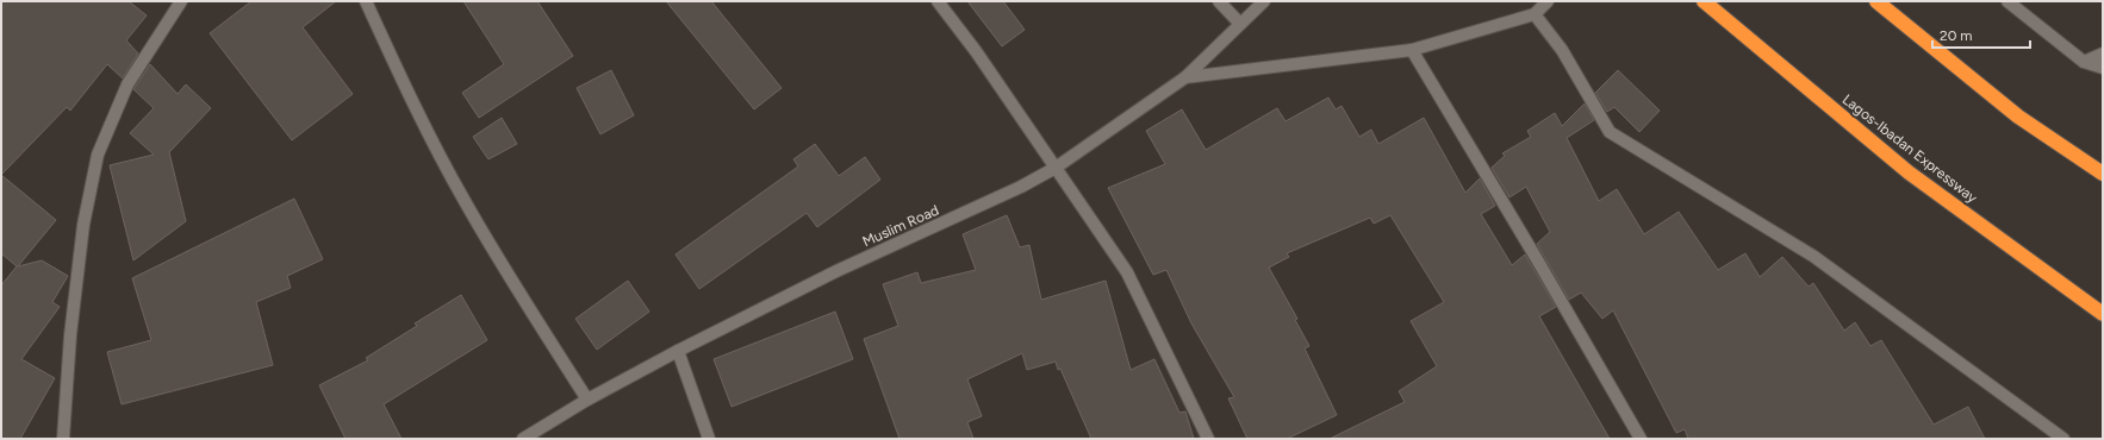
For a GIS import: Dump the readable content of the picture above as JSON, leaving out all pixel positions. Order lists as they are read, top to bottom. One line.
{"streets":{"highway":["Lagos-Ibadan Expressway"],"street":["Muslim Road"]},"scale_bar":"20 m"}
